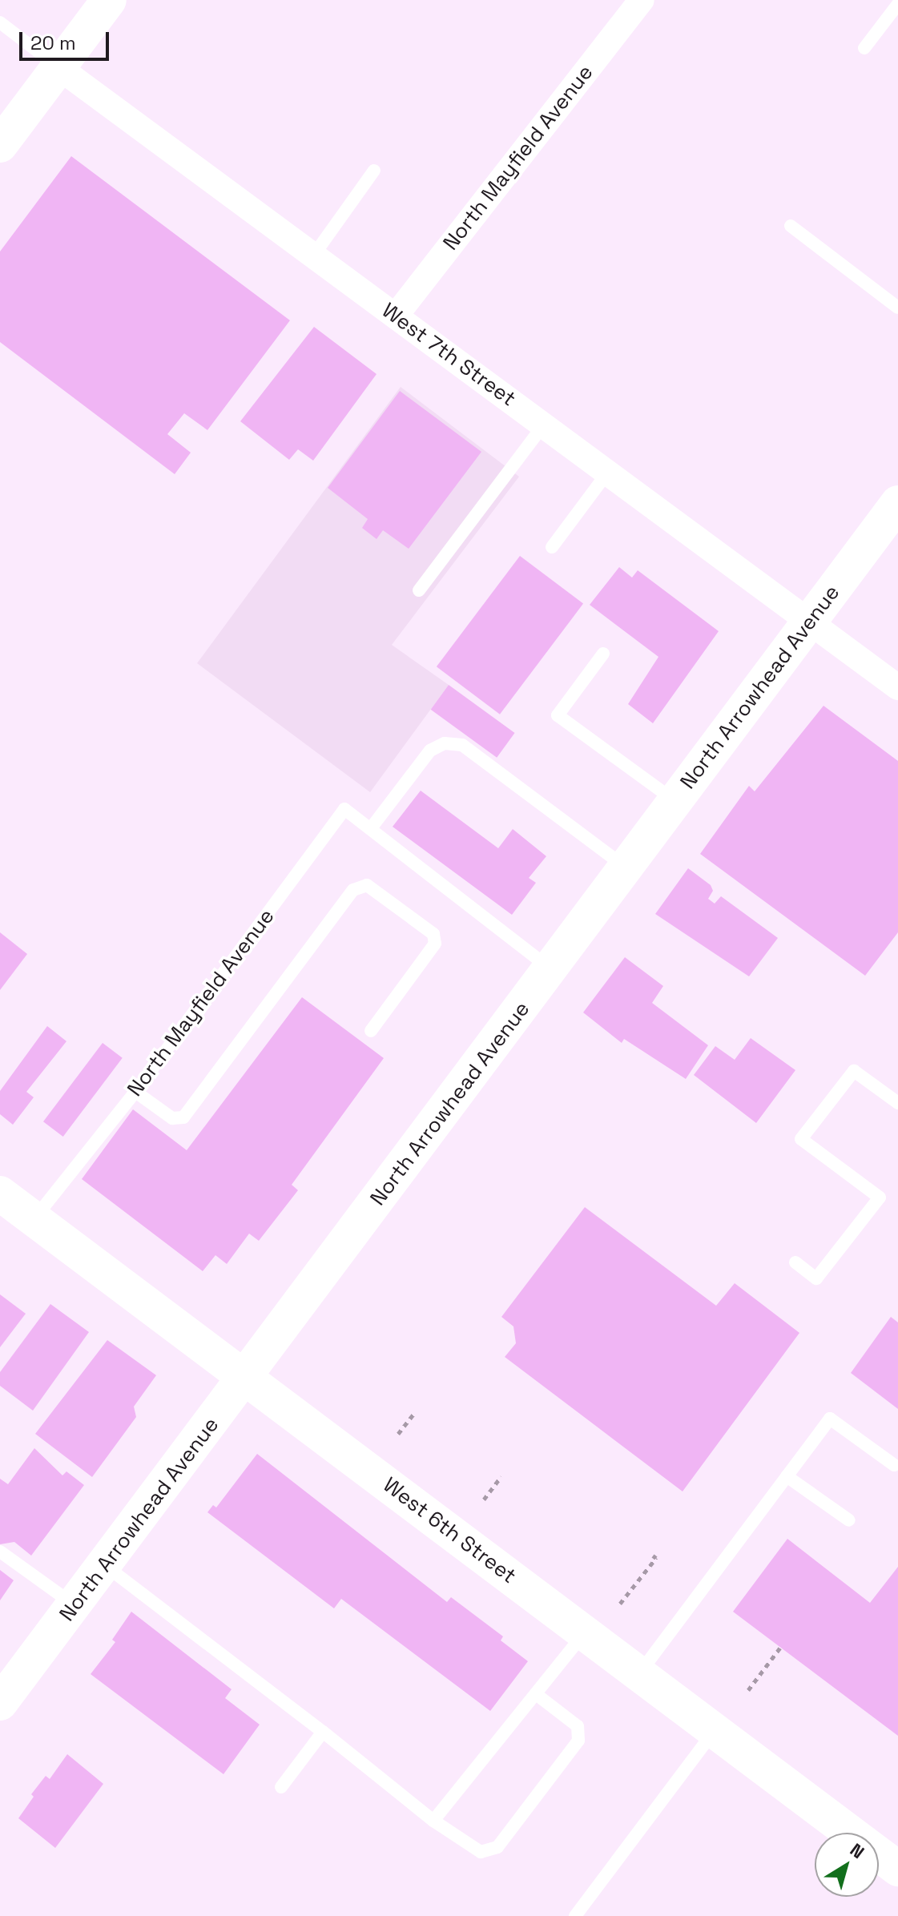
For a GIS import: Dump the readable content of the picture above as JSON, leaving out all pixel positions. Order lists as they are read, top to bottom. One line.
{"streets":{"street":["North Mayfield Avenue","West 7th Street","North Arrowhead Avenue","West 6th Street"]},"crossings":[["North Mayfield Avenue","West 7th Street"],["North Mayfield Avenue","West 6th Street"],["West 7th Street","North Arrowhead Avenue"],["North Arrowhead Avenue","West 6th Street"]],"scale_bar":"20 m","north":"top right"}
